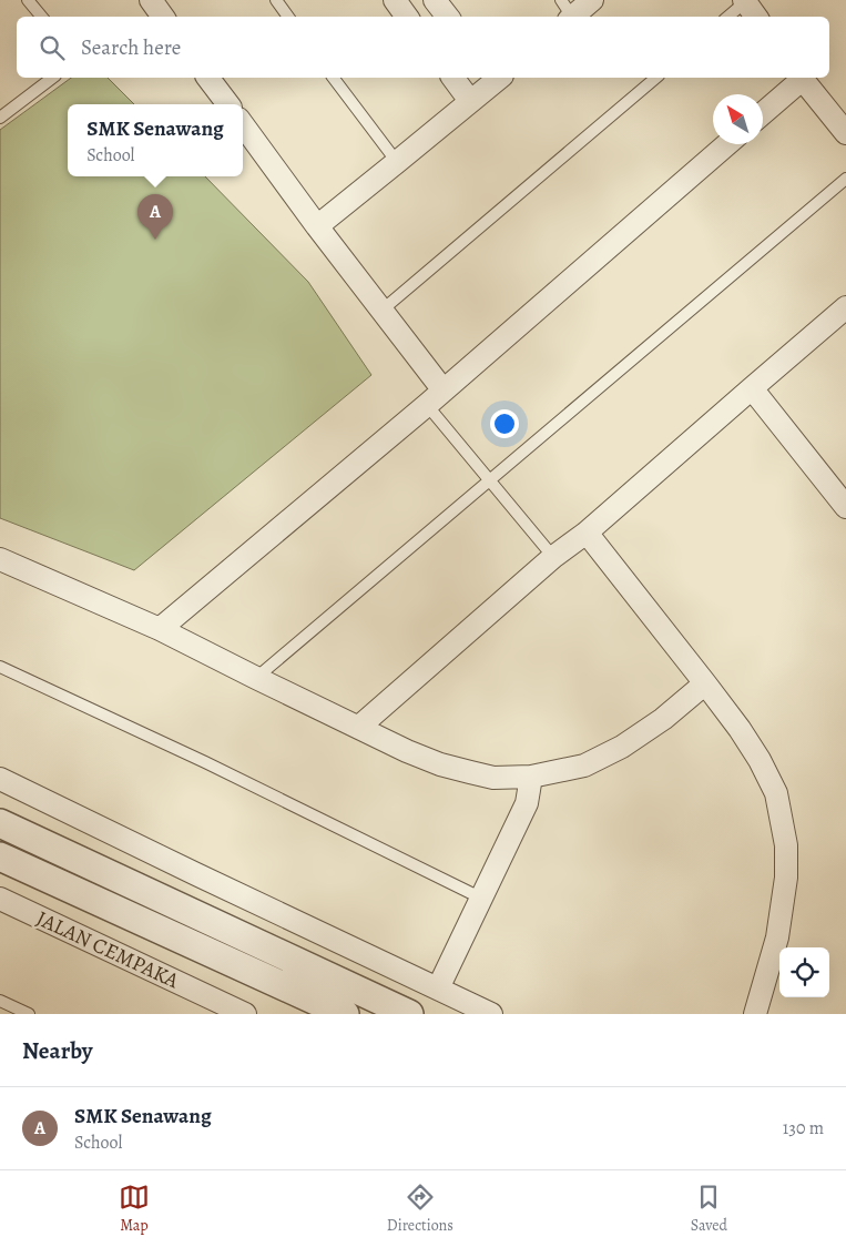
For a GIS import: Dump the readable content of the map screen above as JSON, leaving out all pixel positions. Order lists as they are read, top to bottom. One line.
{"streets":{"street":["JALAN CEMPAKA"]},"north":"top left","page":{"search":"Search here","popup":["SMK Senawang","School"],"pins":"A","heading":"Nearby","list":[{"mark":"A","name":"SMK Senawang","note":"School","value":"130 m"}],"nav":["Map","Directions","Saved"]}}
